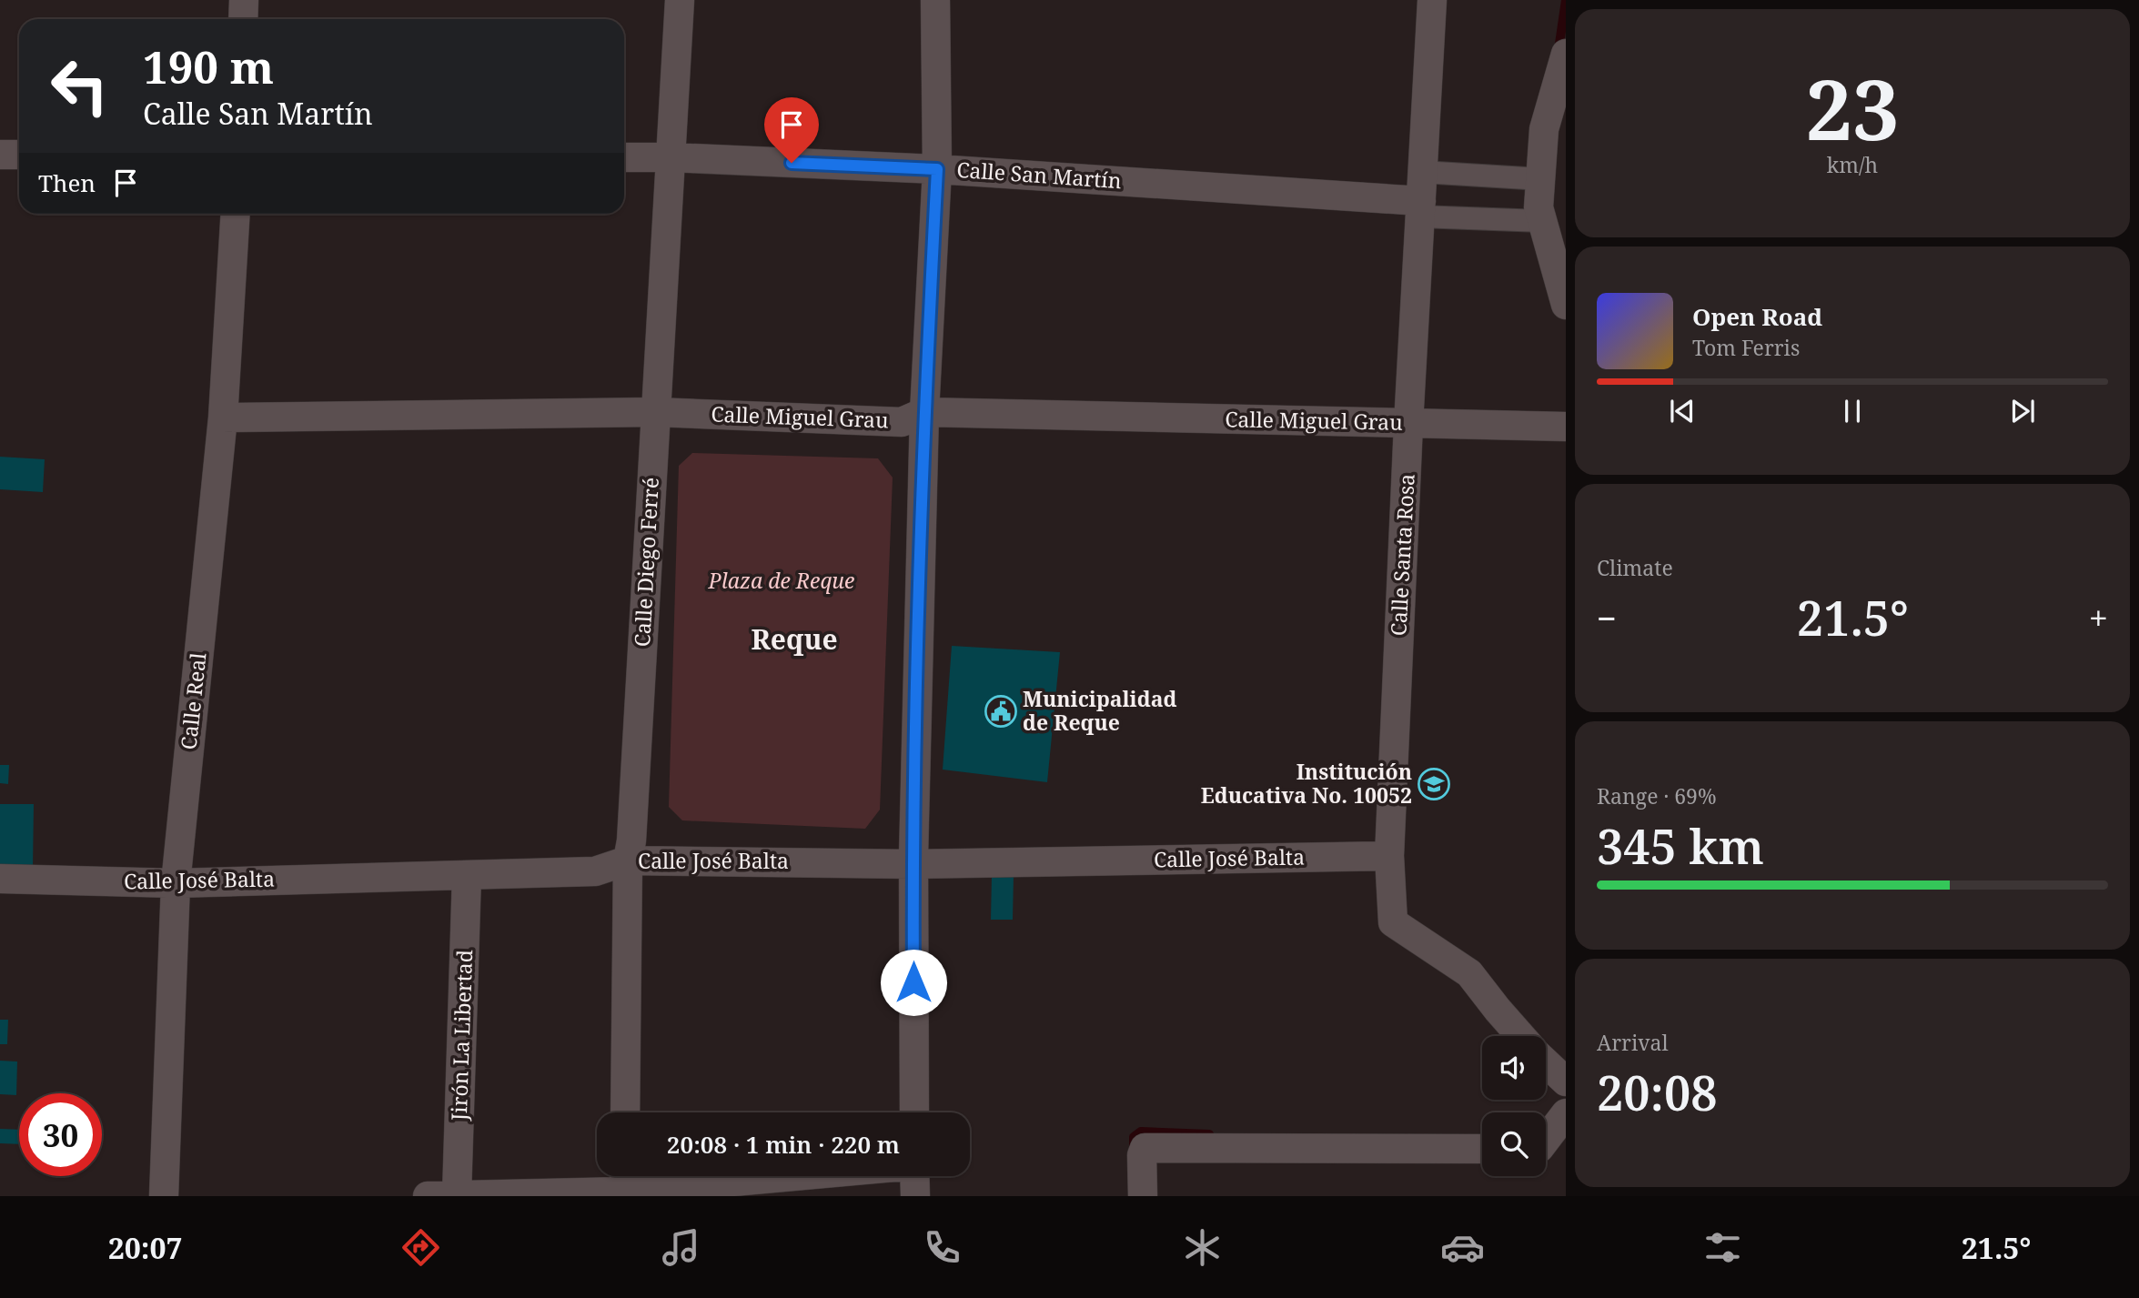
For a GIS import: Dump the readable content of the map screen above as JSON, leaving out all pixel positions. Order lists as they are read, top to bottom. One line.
{"streets":{"street":["Calle San Martín","Calle Miguel Grau","Calle Santa Rosa","Calle Diego Ferré","Calle Real","Calle José Balta","Jirón La Libertad"]},"crossings":[["Calle San Martín","Calle Santa Rosa"],["Calle San Martín","Calle Diego Ferré"],["Calle Miguel Grau","Calle Santa Rosa"],["Calle Miguel Grau","Calle Diego Ferré"],["Calle Miguel Grau","Calle Real"],["Calle Santa Rosa","Calle José Balta"],["Calle Diego Ferré","Calle José Balta"],["Calle Real","Calle José Balta"],["Calle José Balta","Jirón La Libertad"]],"districts":["Reque"],"parks":["Plaza de Reque"],"places":{"public building":["Municipalidad de Reque"],"school or university":["Institución Educativa No. 10052"]},"page":{"tile":[["23","km/h"],"Climate",["Range · 69%","345 km"],["Arrival","20:08"]],"turn":["190 m","Calle San Martín"],"then":"Then","song":["Open Road","Tom Ferris"],"heat":["−","21.5°","+"],"limit":"30","trip":"20:08 · 1 min · 220 m","tabs":["20:07","21.5°"]}}
